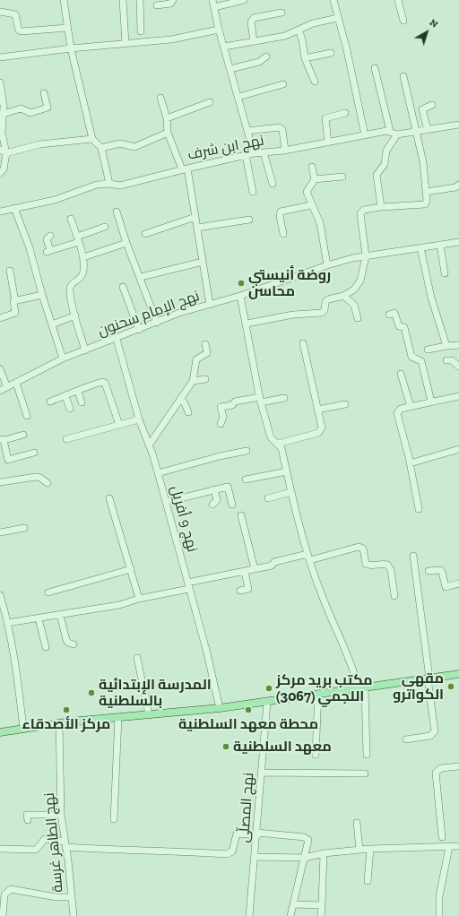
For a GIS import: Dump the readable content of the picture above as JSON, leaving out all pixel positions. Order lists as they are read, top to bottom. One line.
{"streets":{"street":["نهج ابن شرف","نهج الإمام سحنون","نهج 9 أفريل","نهج المصلّى","نهج الطاهر غرسة"]},"crossings":[["نهج الإمام سحنون","نهج 9 أفريل"]],"places":["روضة أنيستي محاسن","مقهى الكواترو","مكتب بريد مركز اللجمي (3067)","المدرسة الإبتدائية بالسلطنية","مركز الأصدقاء","محطة معهد السلطنية","معهد السلطنية"],"north":"top right"}
